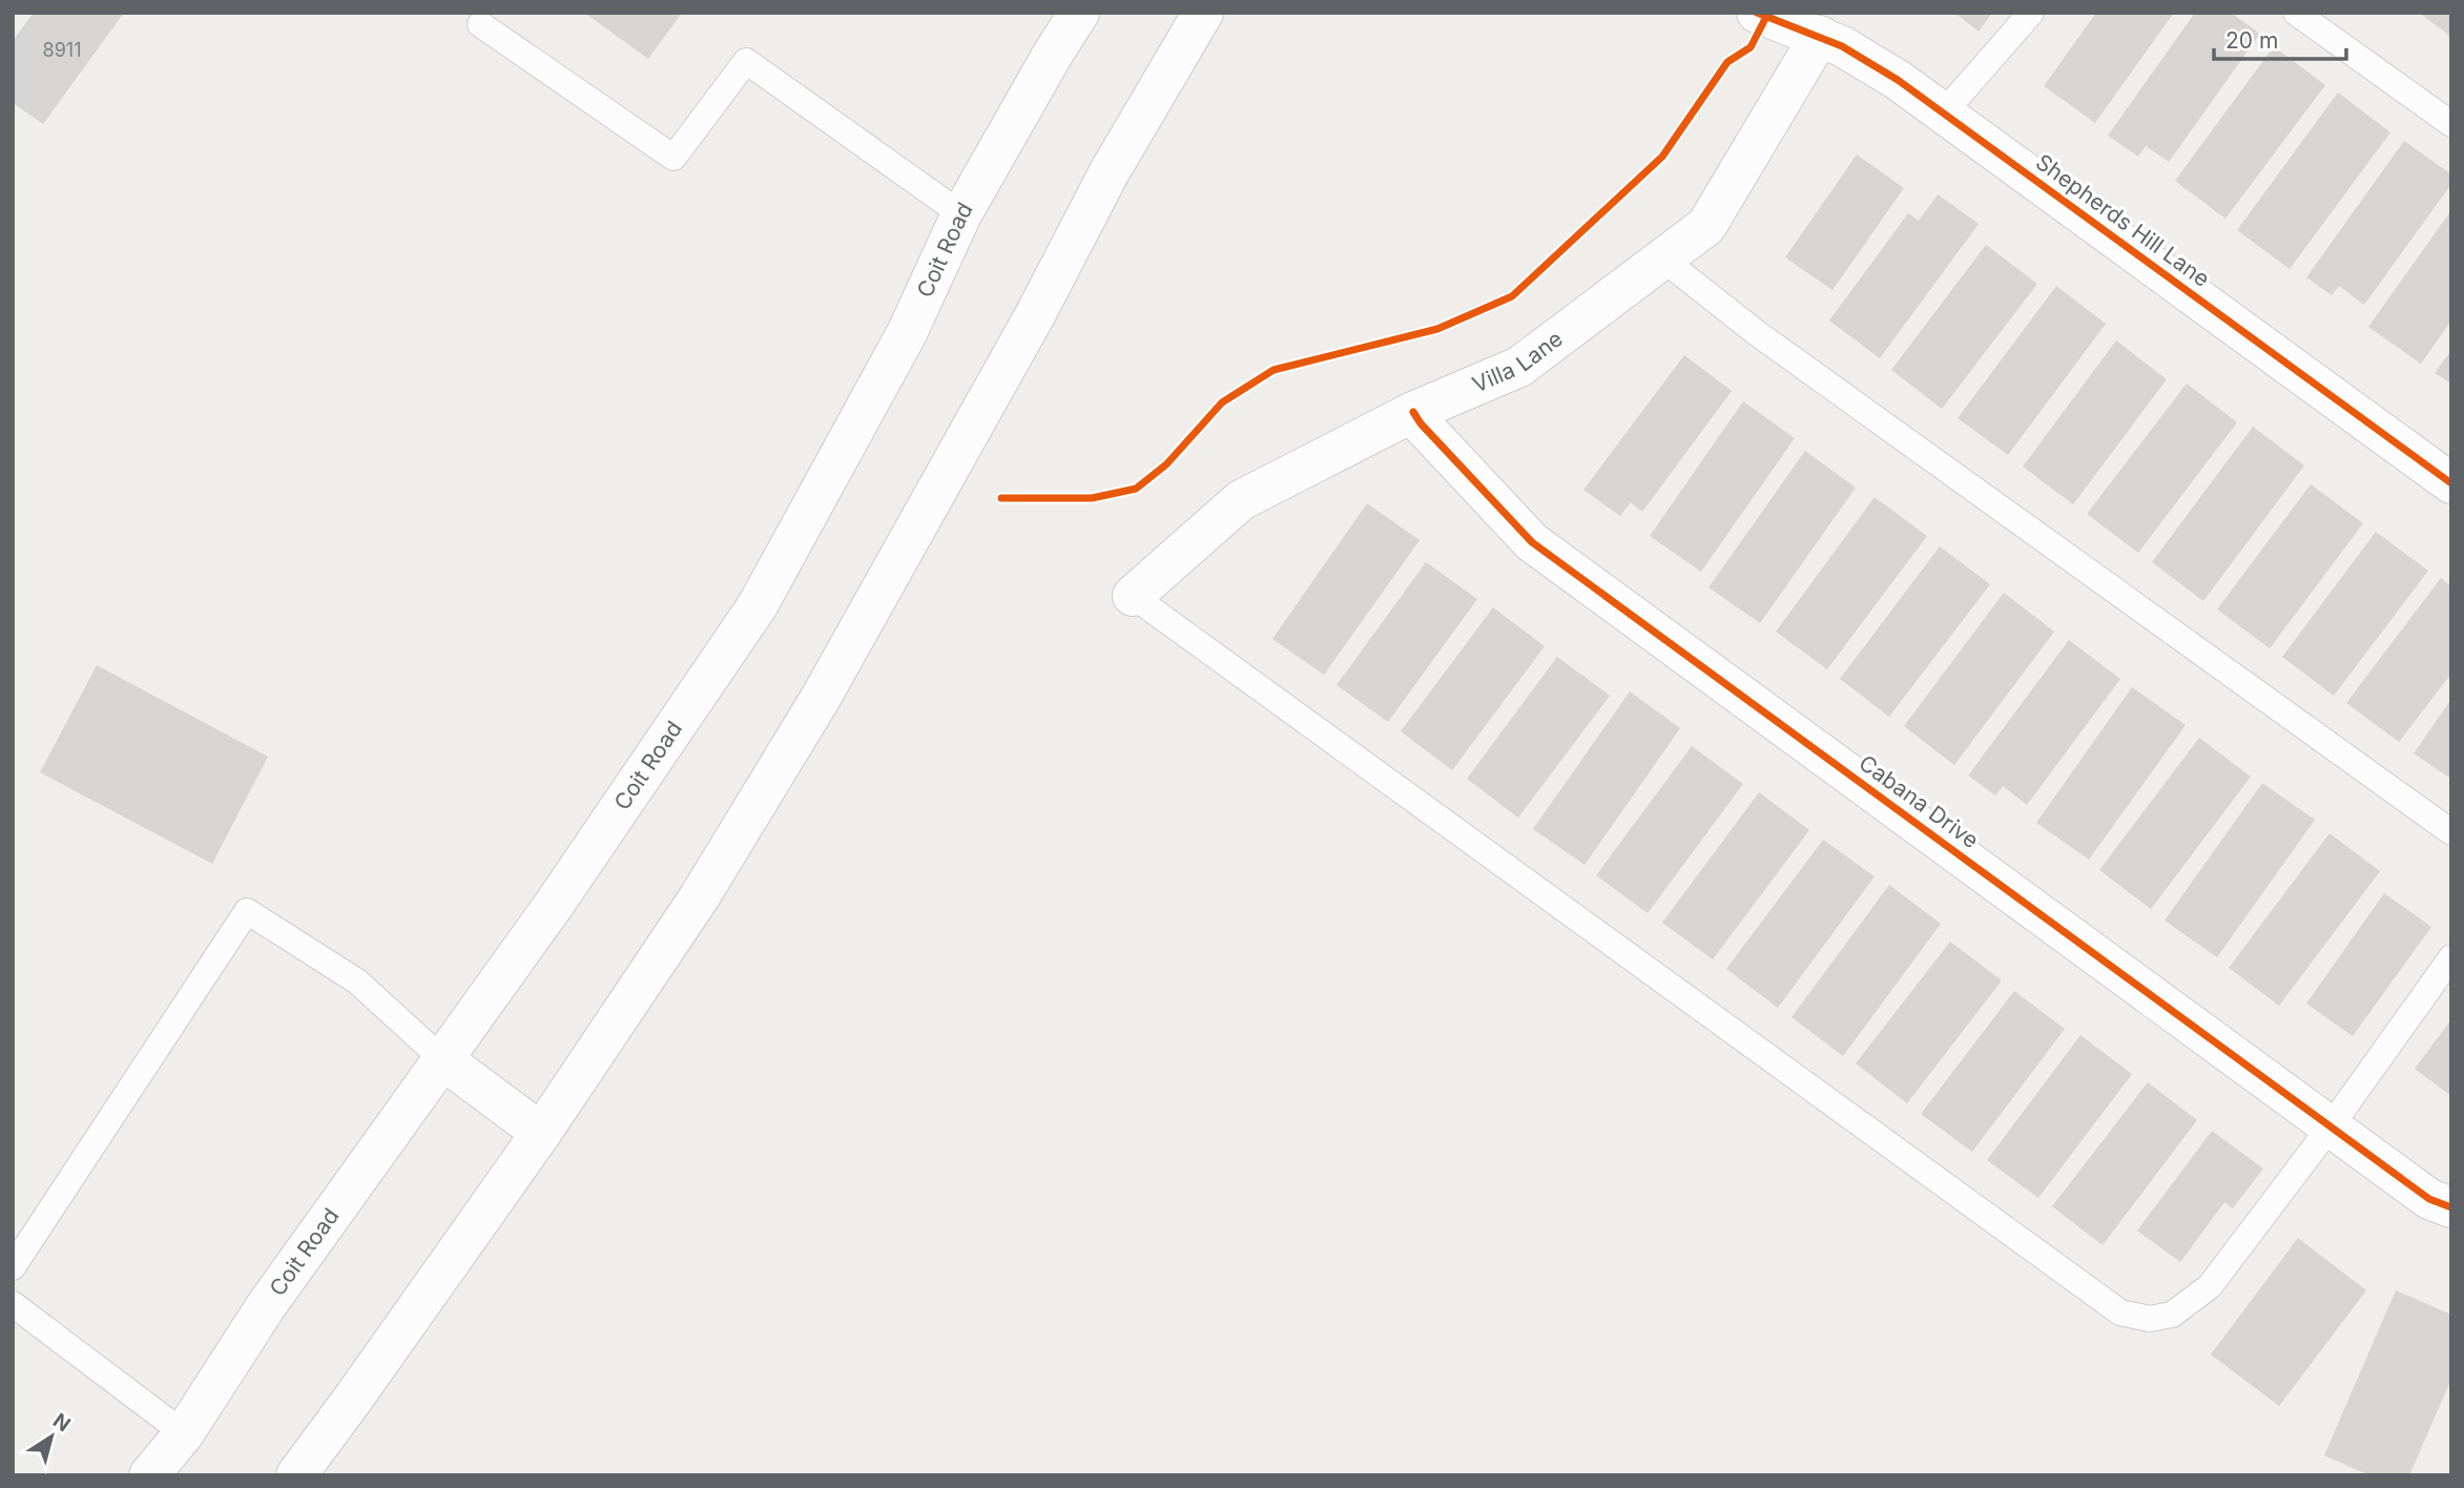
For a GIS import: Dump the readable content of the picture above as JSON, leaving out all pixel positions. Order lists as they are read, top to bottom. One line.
{"streets":{"main road":["Shepherds Hill Lane","Coit Road","Villa Lane","Cabana Drive"]},"crossings":[["Shepherds Hill Lane","Villa Lane"],["Villa Lane","Cabana Drive"]],"house_numbers":["8911"],"scale_bar":"20 m","north":"top right"}
